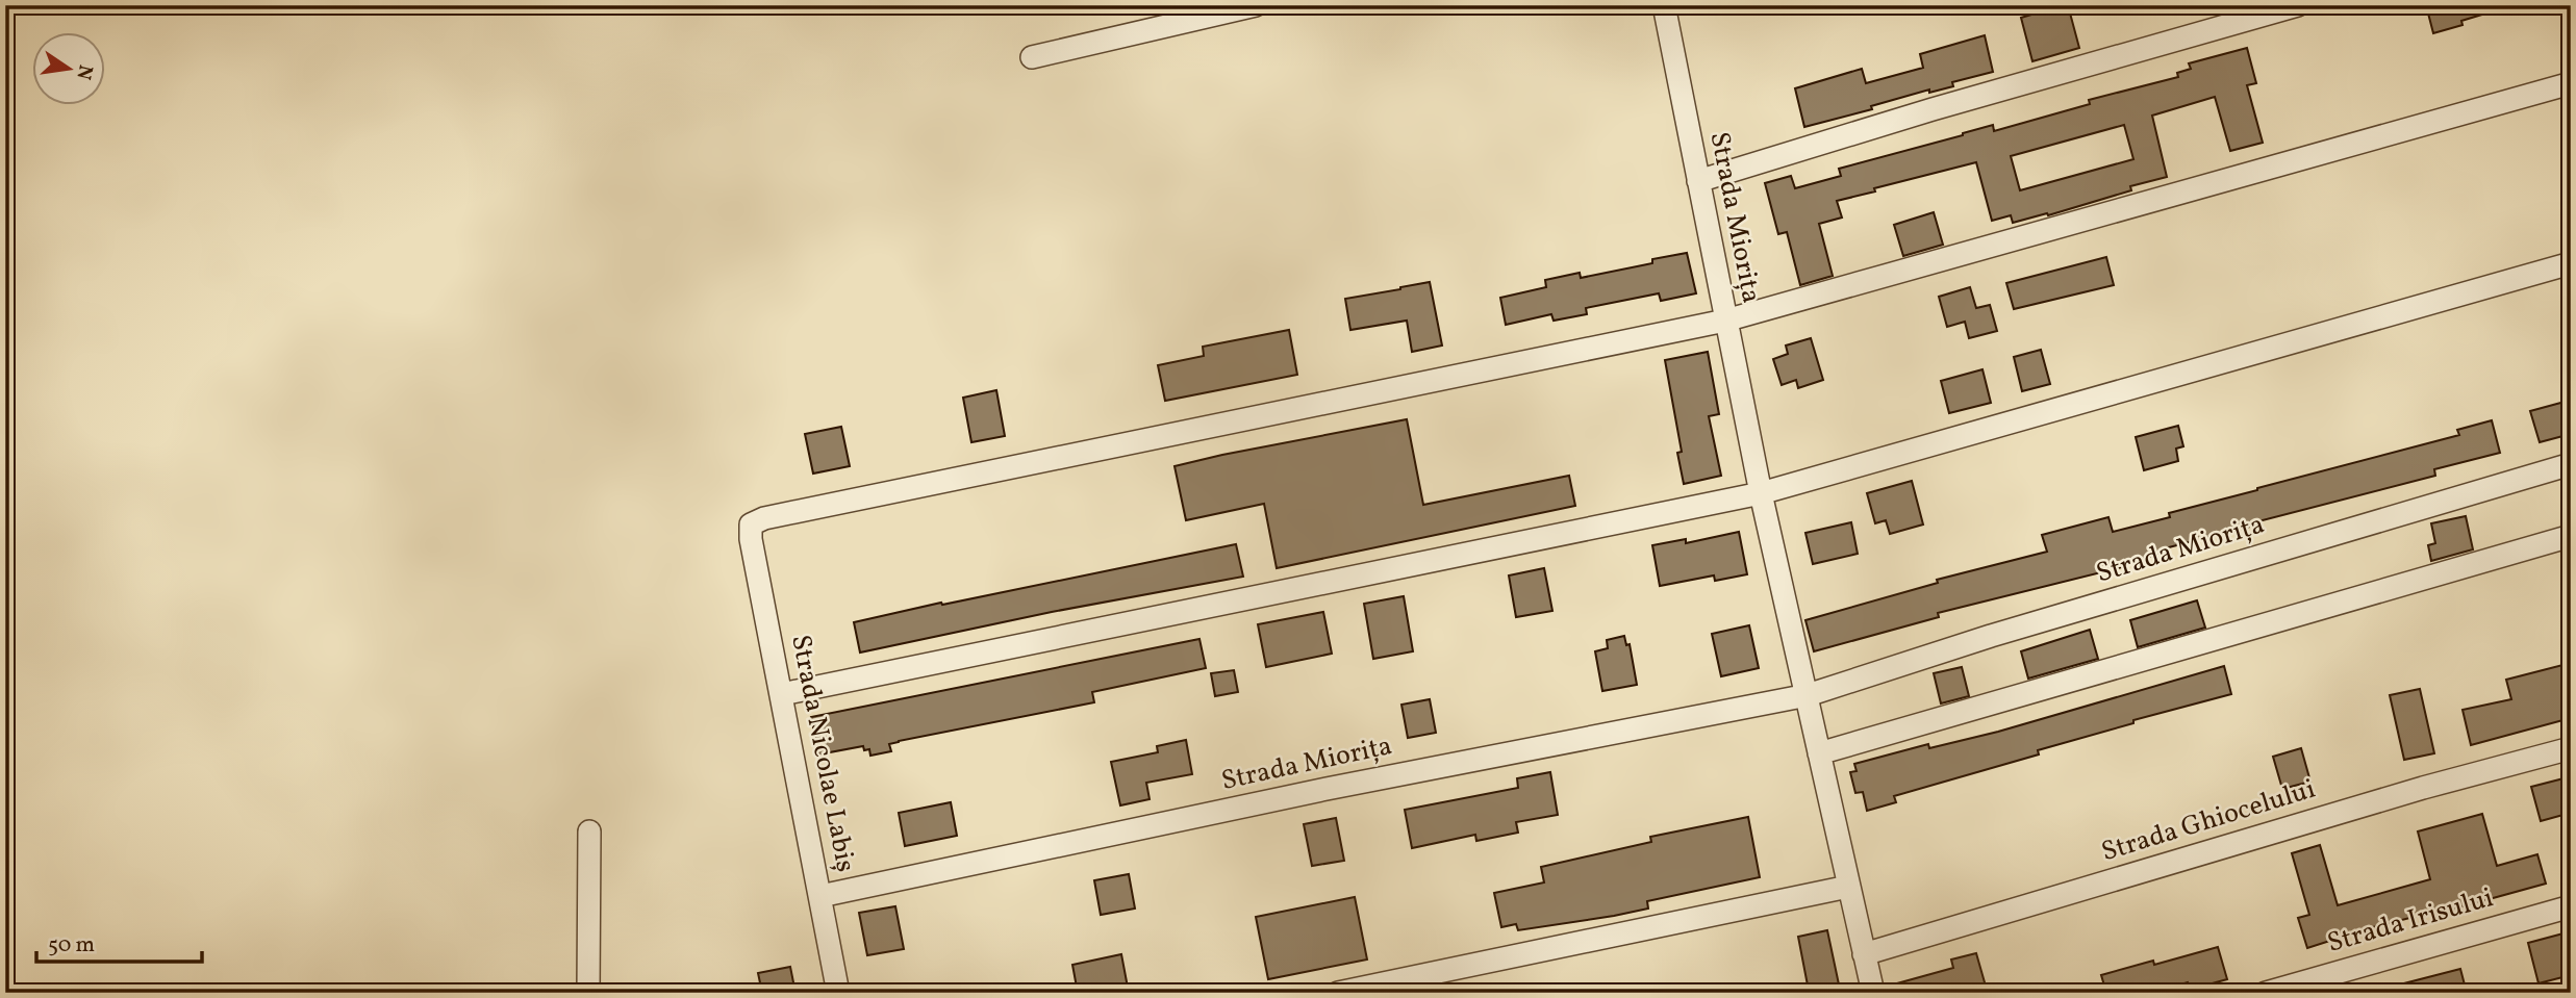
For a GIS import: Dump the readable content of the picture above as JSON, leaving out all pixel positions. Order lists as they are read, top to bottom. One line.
{"streets":{"street":["Strada Miorița","Strada Nicolae Labiș","Strada Ghiocelului","Strada Irisului"]},"crossings":[["Strada Miorița","Strada Nicolae Labiș"],["Strada Miorița","Strada Ghiocelului"]],"scale_bar":"50 m","north":"right"}
